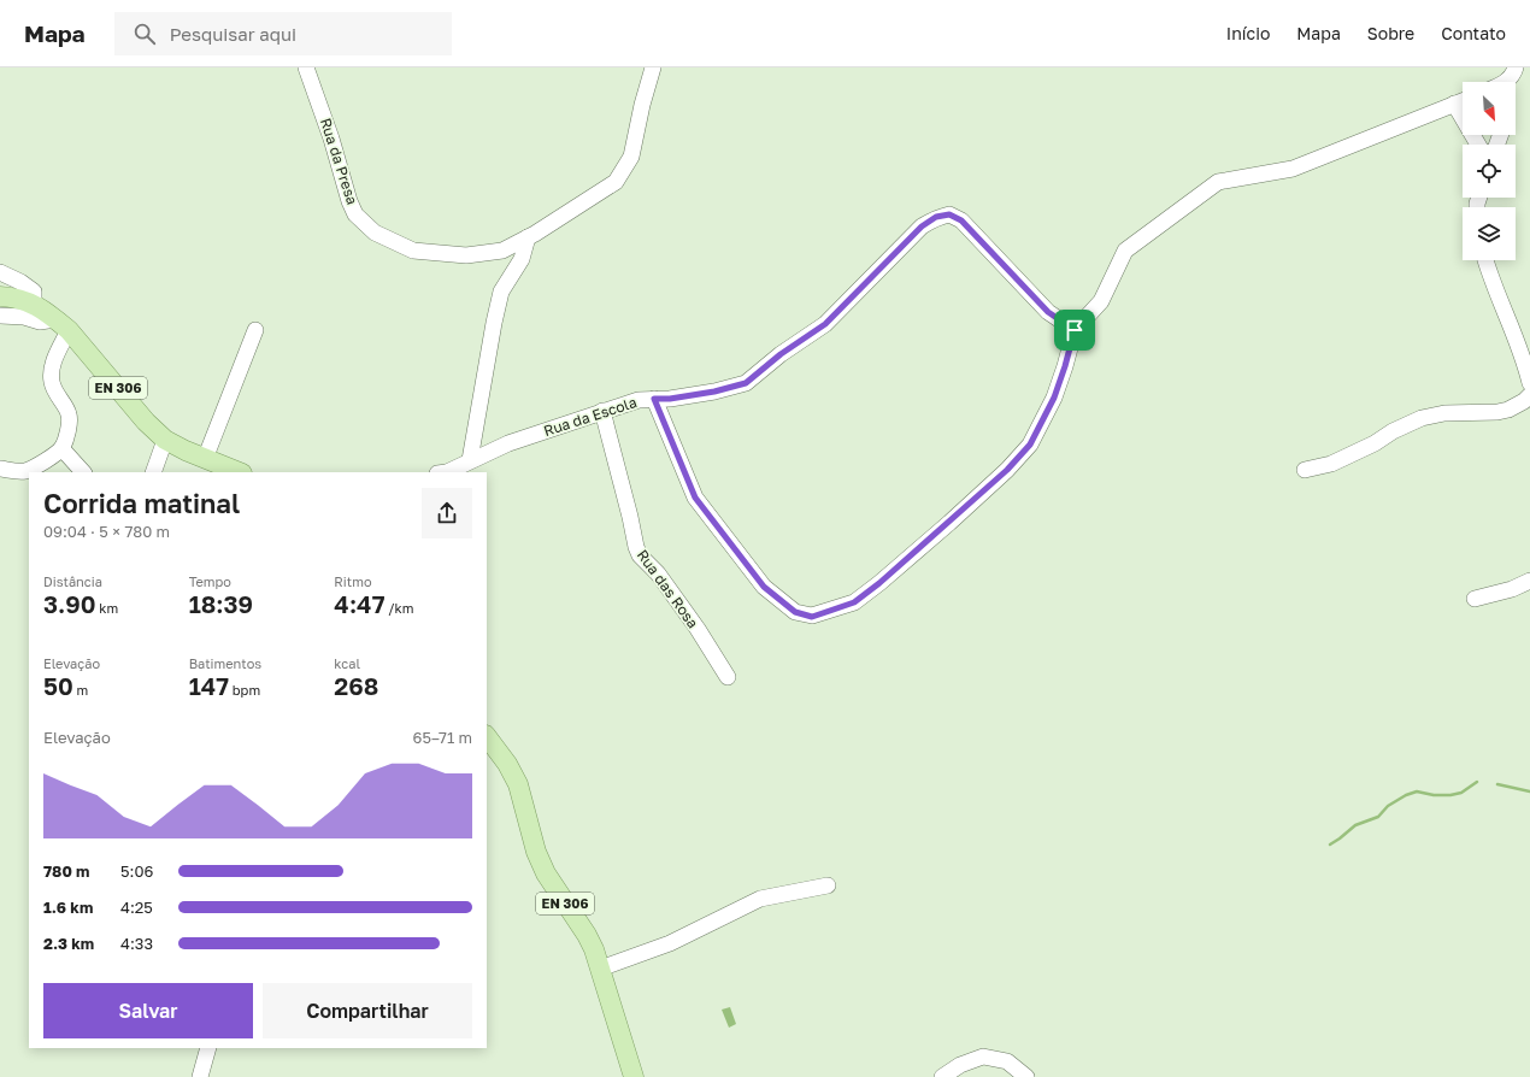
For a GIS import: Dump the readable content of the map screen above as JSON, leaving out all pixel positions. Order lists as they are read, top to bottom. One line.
{"streets":{"main road":["EN 306"],"street":["Rua da Presa","Rua da Escola","Rua das Rosa"]},"crossings":[["Rua da Escola","Rua das Rosa"]],"north":"bottom right","page":{"header":"Mapa","search":"Pesquisar aqui","nav":["Início","Mapa","Sobre","Contato"],"heading":["Corrida matinal","09:04 · 5 × 780 m"],"stats":[["Distância","3.90 km"],["Tempo","18:39"],["Ritmo","4:47 /km"],["Elevação","50 m"],["Batimentos","147 bpm"],["kcal","268"]],"chart":["Elevação","65–71 m"],"list":[{"name":"780 m","note":"5:06"},{"name":"1.6 km","note":"4:25"},{"name":"2.3 km","note":"4:33"}],"buttons":["Salvar","Compartilhar"]}}
